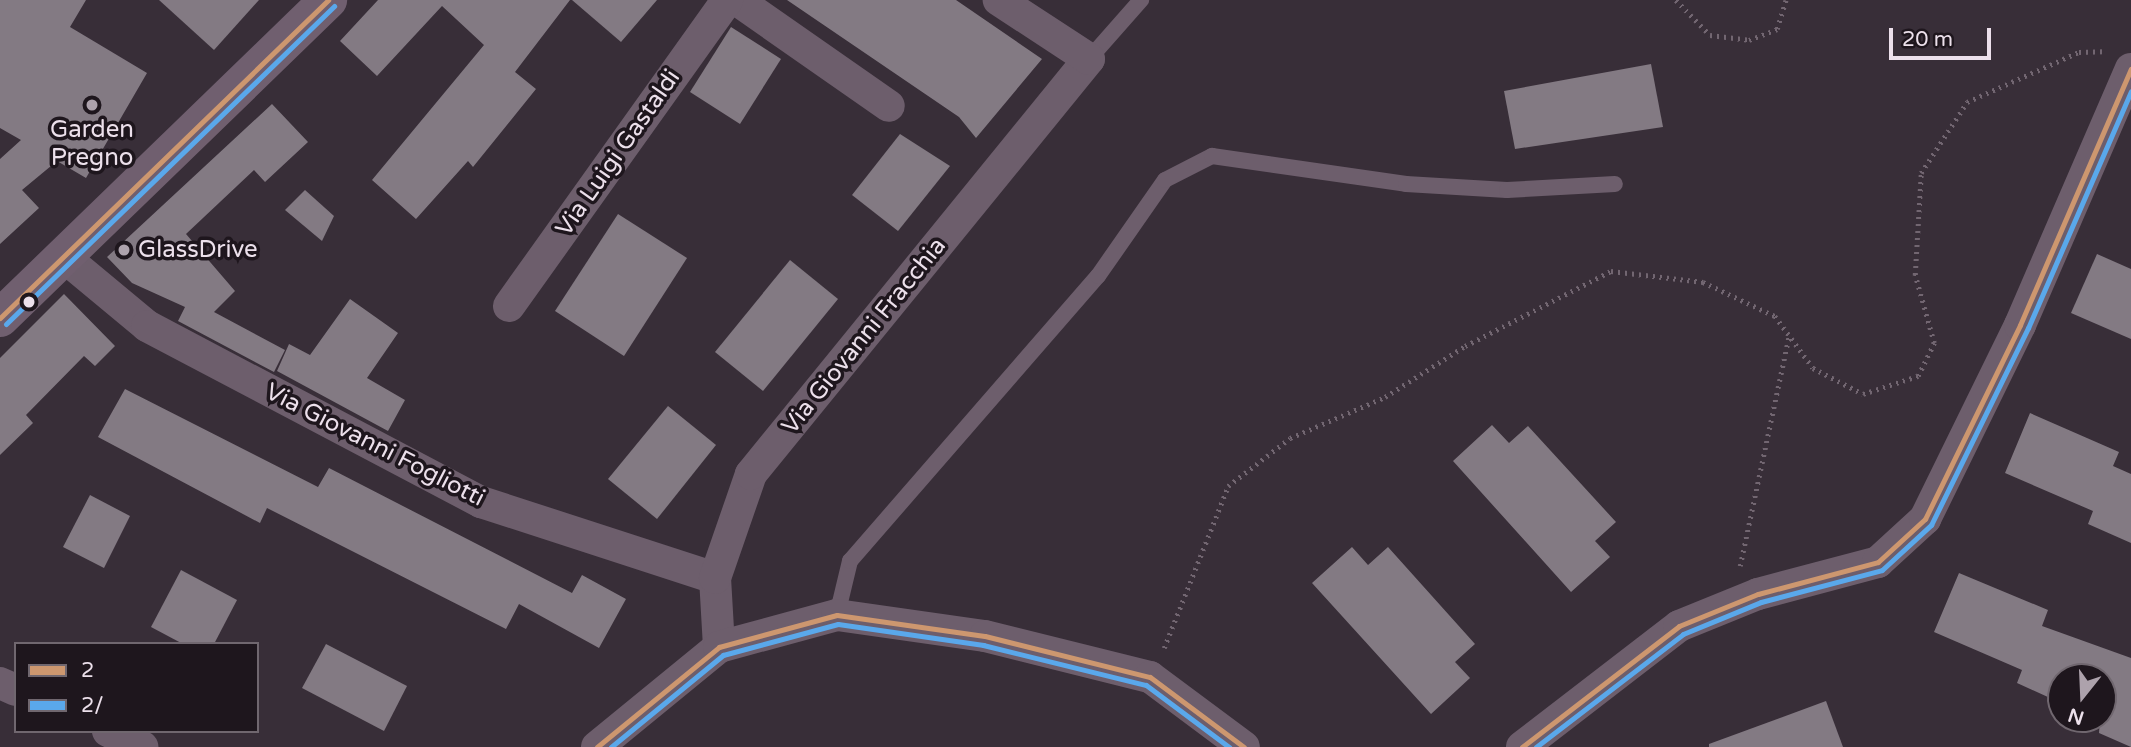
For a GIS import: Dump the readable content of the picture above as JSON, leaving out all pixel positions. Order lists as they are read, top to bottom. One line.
{"streets":{"street":["Via Luigi Gastaldi","Via Giovanni Fracchia","Via Giovanni Fogliotti"]},"crossings":[["Via Giovanni Fracchia","Via Giovanni Fogliotti"]],"places":["Garden Pregno","GlassDrive"],"lines":["transit line 2","transit line 2/"],"legend":["2","2/"],"scale_bar":"20 m","north":"bottom"}
